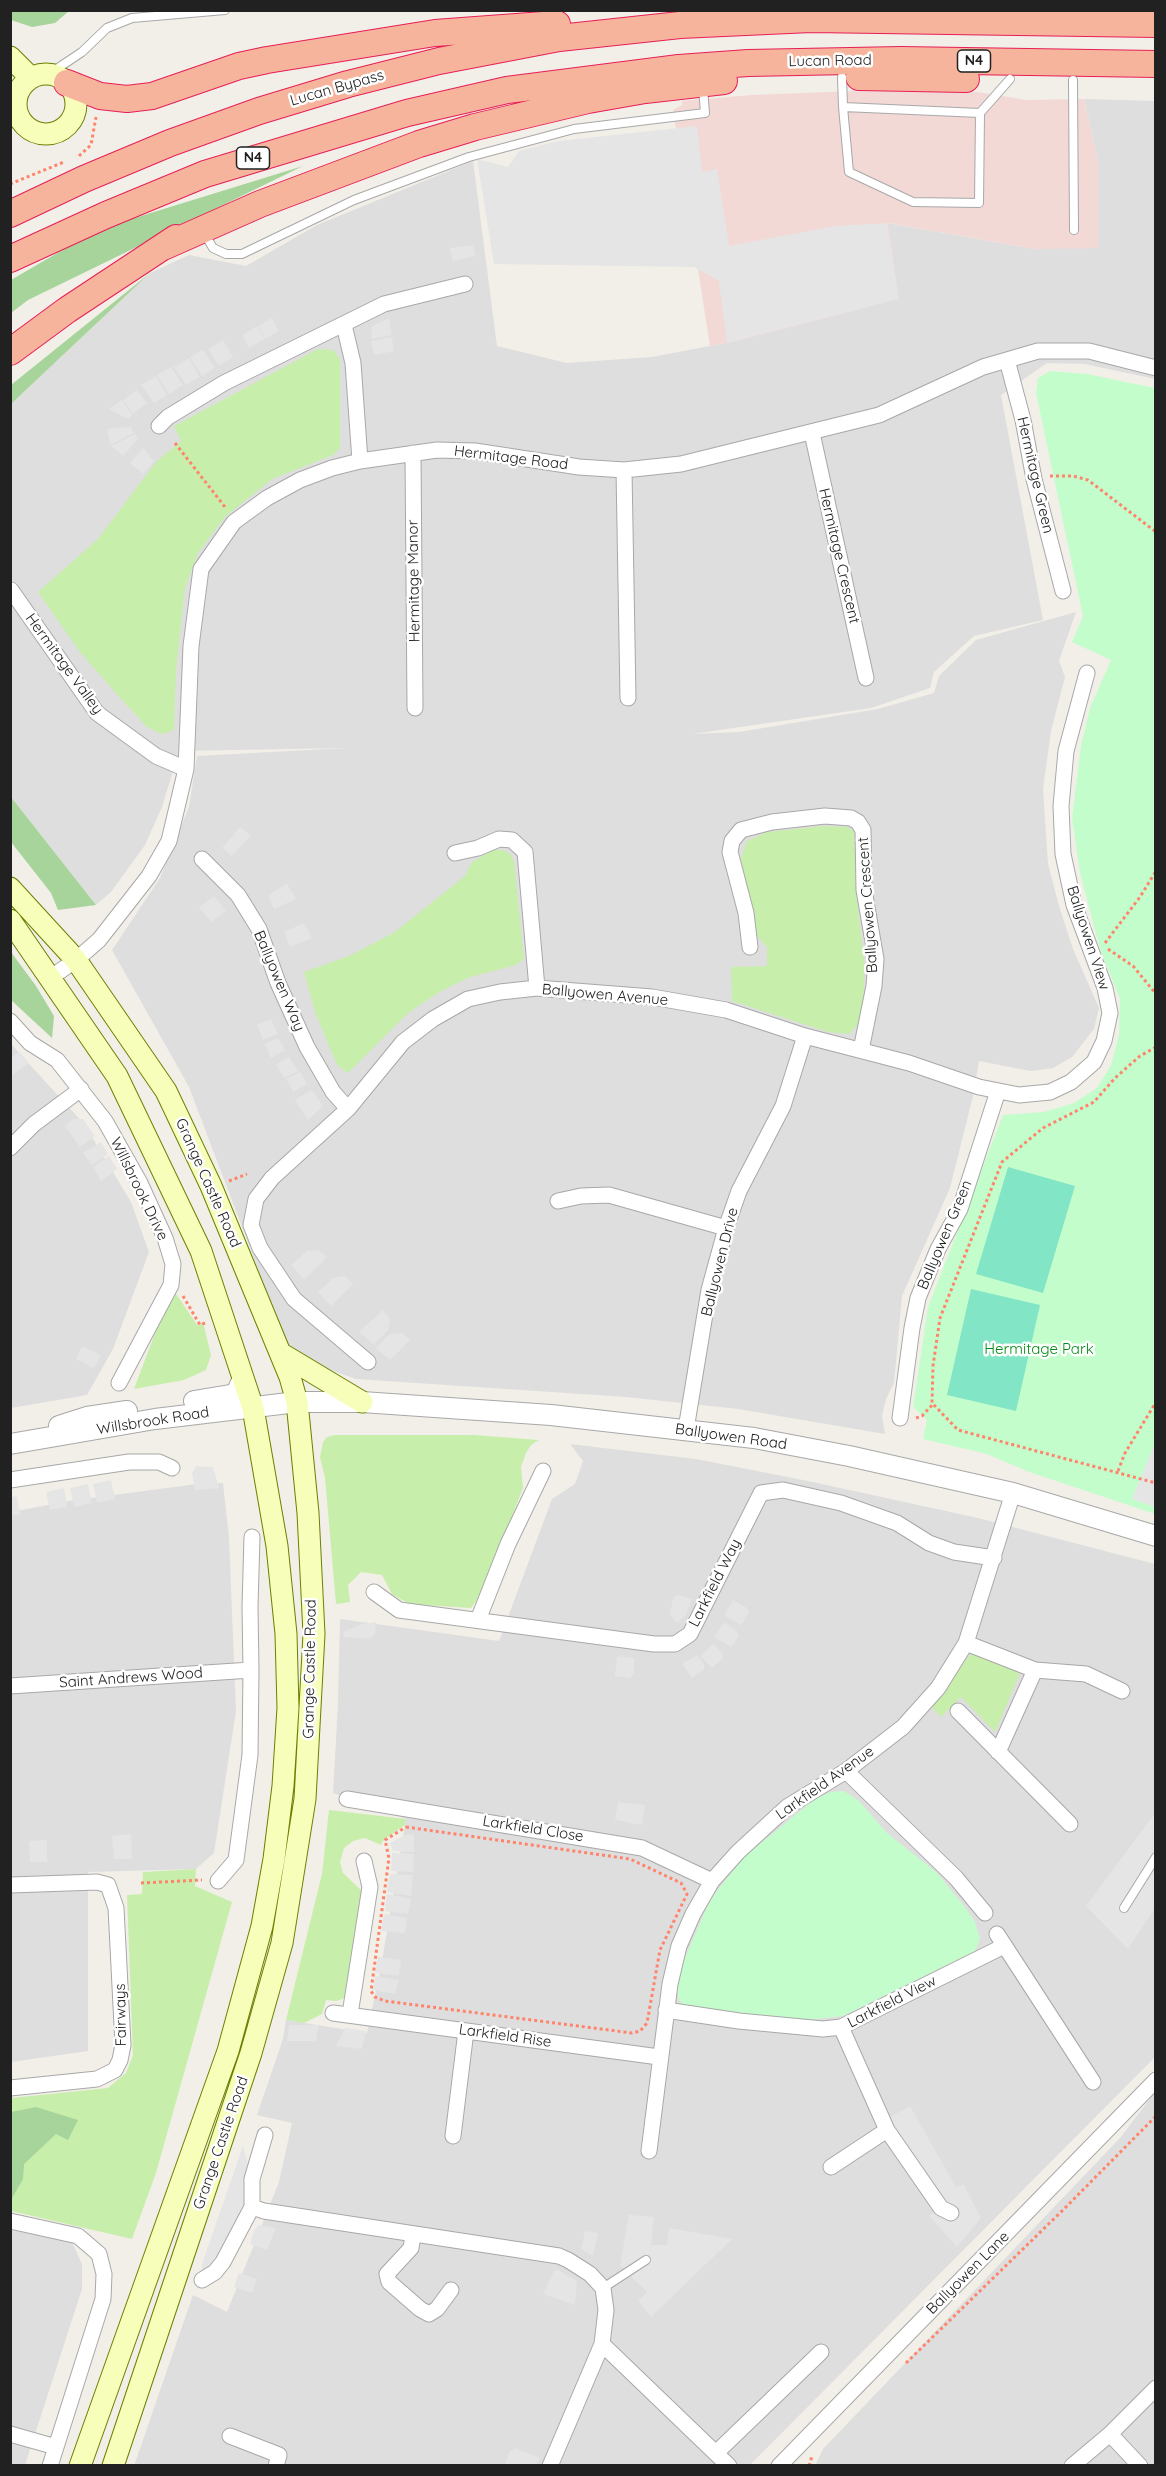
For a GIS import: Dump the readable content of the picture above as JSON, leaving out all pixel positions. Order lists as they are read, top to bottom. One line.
{"streets":{"highway":["Lucan Road","N4","Lucan Bypass"],"main road":["Grange Castle Road"],"street":["Hermitage Road","Hermitage Green","Hermitage Crescent","Hermitage Manor","Hermitage Valley","Ballyowen Crescent","Ballyowen View","Ballyowen Way","Ballyowen Avenue","Willsbrook Drive","Ballyowen Green","Ballyowen Drive","Willsbrook Road","Ballyowen Road","Larkfield Way","Saint Andrews Wood","Larkfield Avenue","Larkfield Close","Larkfield View","Fairways","Larkfield Rise","Ballyowen Lane"]},"crossings":[["Lucan Road","N4"],["Hermitage Road","Hermitage Green"],["Hermitage Road","Hermitage Crescent"],["Hermitage Road","Hermitage Manor"],["Hermitage Road","Hermitage Valley"],["Hermitage Road","Grange Castle Road"],["Ballyowen Crescent","Ballyowen Avenue"],["Ballyowen View","Ballyowen Avenue"],["Ballyowen View","Ballyowen Green"],["Ballyowen Way","Ballyowen Avenue"],["Ballyowen Avenue","Ballyowen Green"],["Ballyowen Avenue","Ballyowen Drive"],["Grange Castle Road","Willsbrook Road"],["Grange Castle Road","Ballyowen Road"],["Ballyowen Drive","Ballyowen Road"],["Willsbrook Road","Ballyowen Road"],["Ballyowen Road","Larkfield Avenue"],["Larkfield Way","Larkfield Avenue"],["Larkfield Avenue","Larkfield Close"],["Larkfield Avenue","Larkfield View"],["Larkfield Avenue","Larkfield Rise"]],"parks":["Hermitage Park"]}
